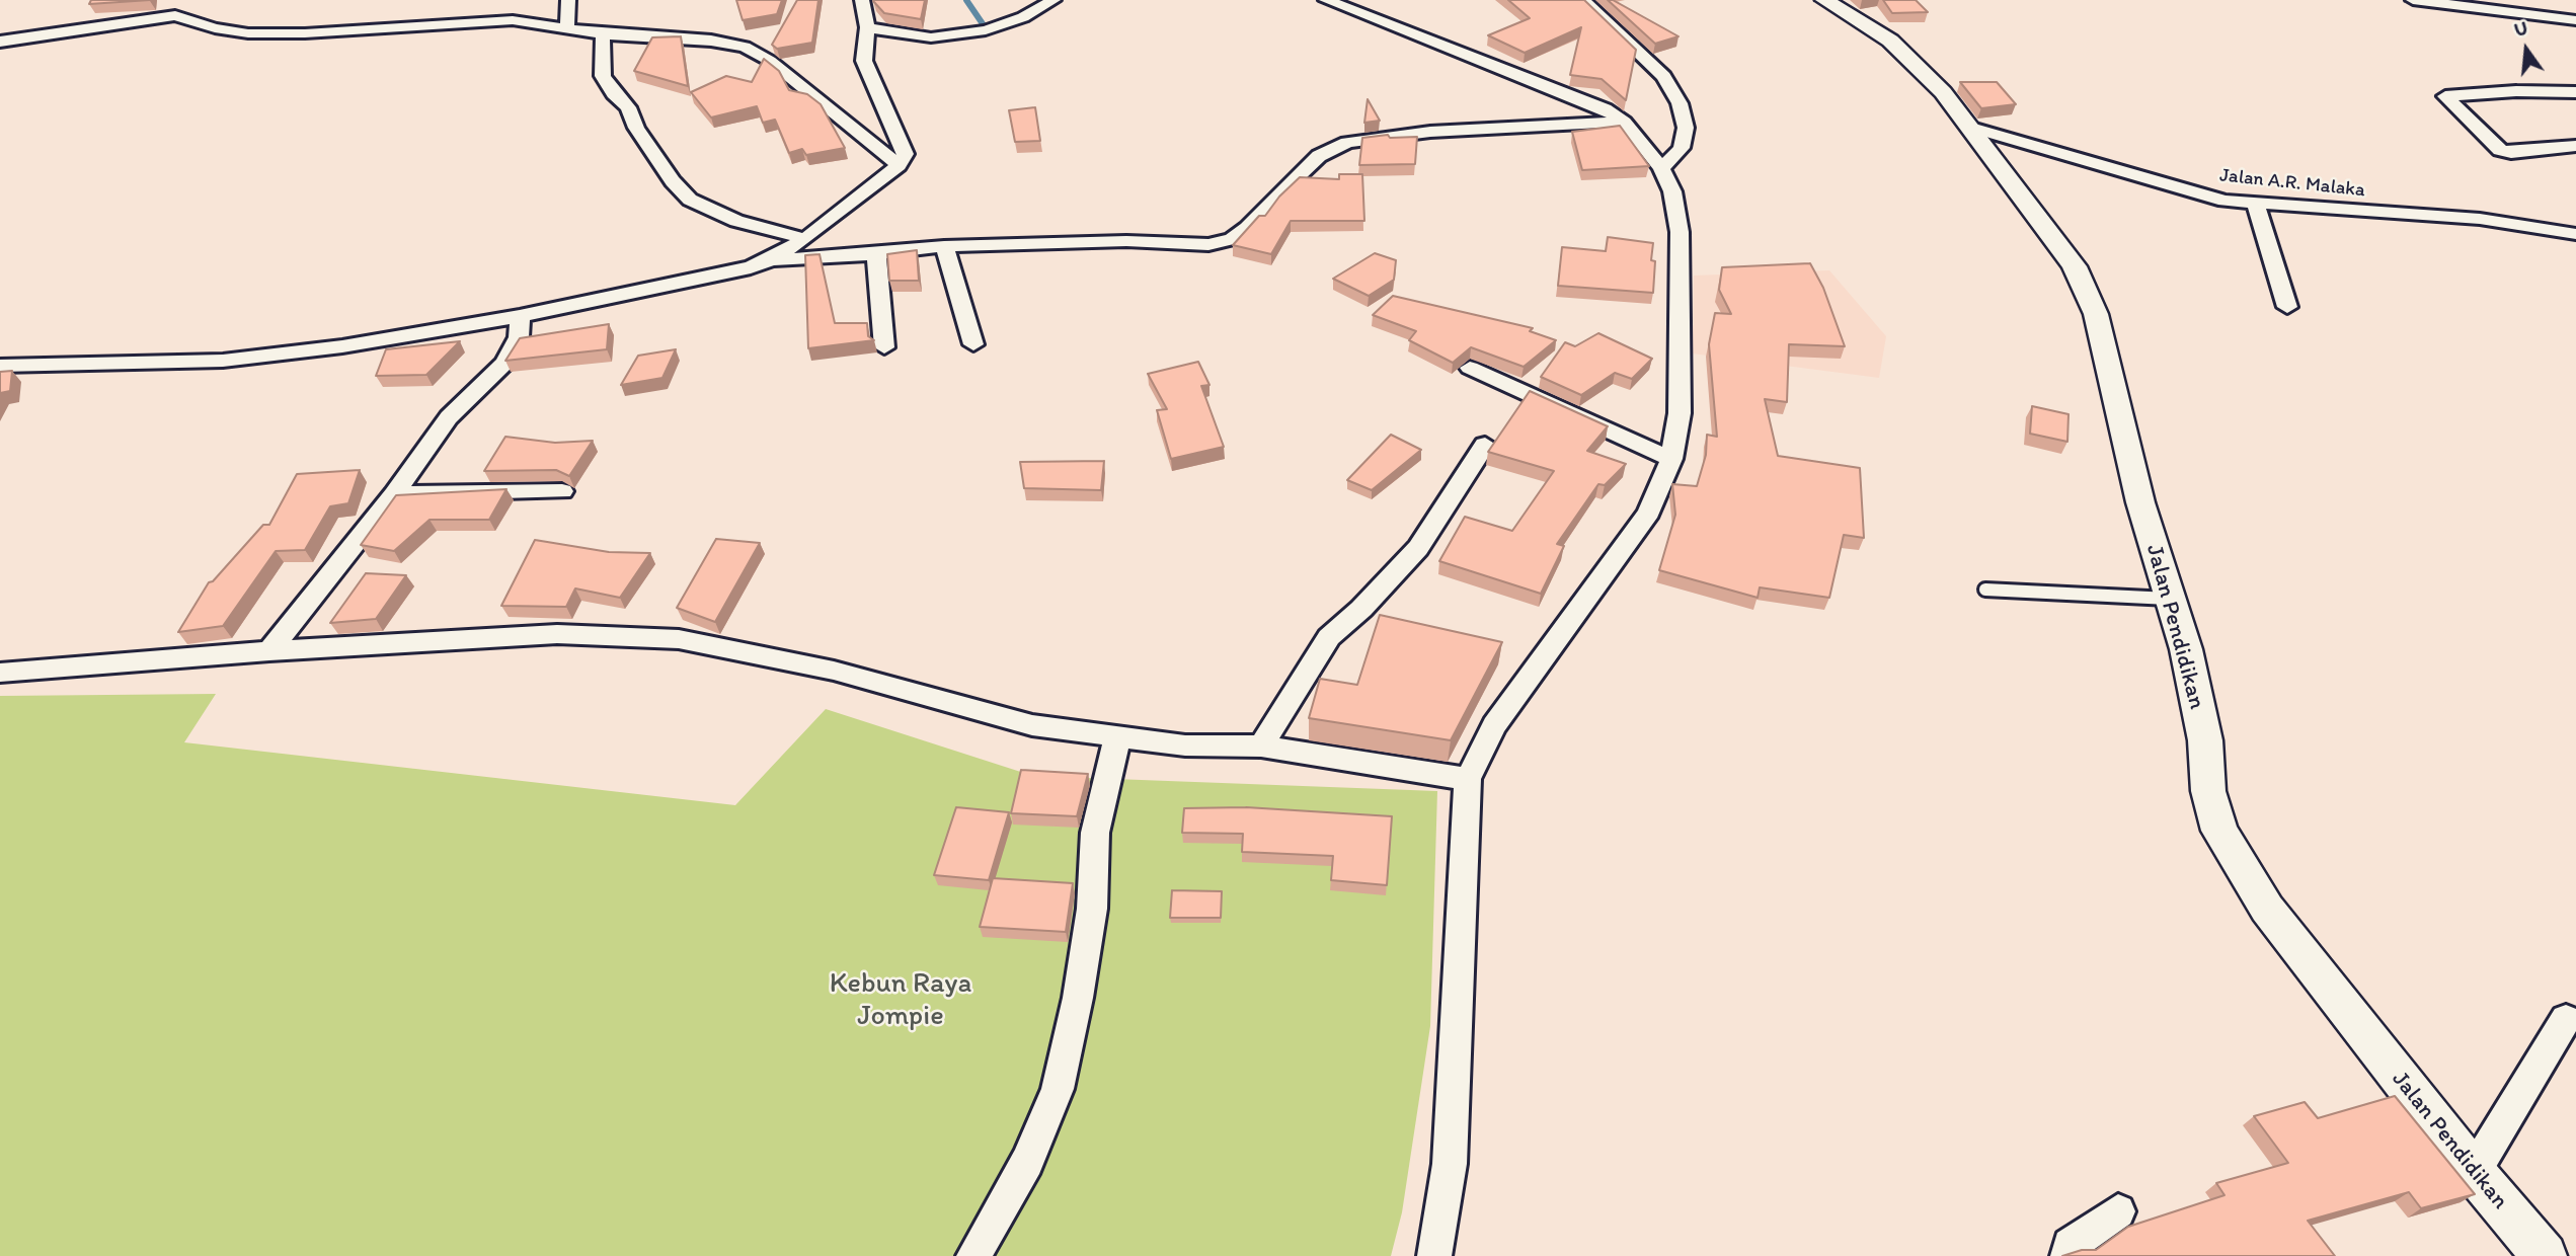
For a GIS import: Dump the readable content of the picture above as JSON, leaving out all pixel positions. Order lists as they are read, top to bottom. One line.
{"streets":{"street":["Jalan A.R. Malaka","Jalan Pendidikan"]},"crossings":[["Jalan A.R. Malaka","Jalan Pendidikan"]],"parks":["Kebun Raya Jompie"],"north":"top"}
